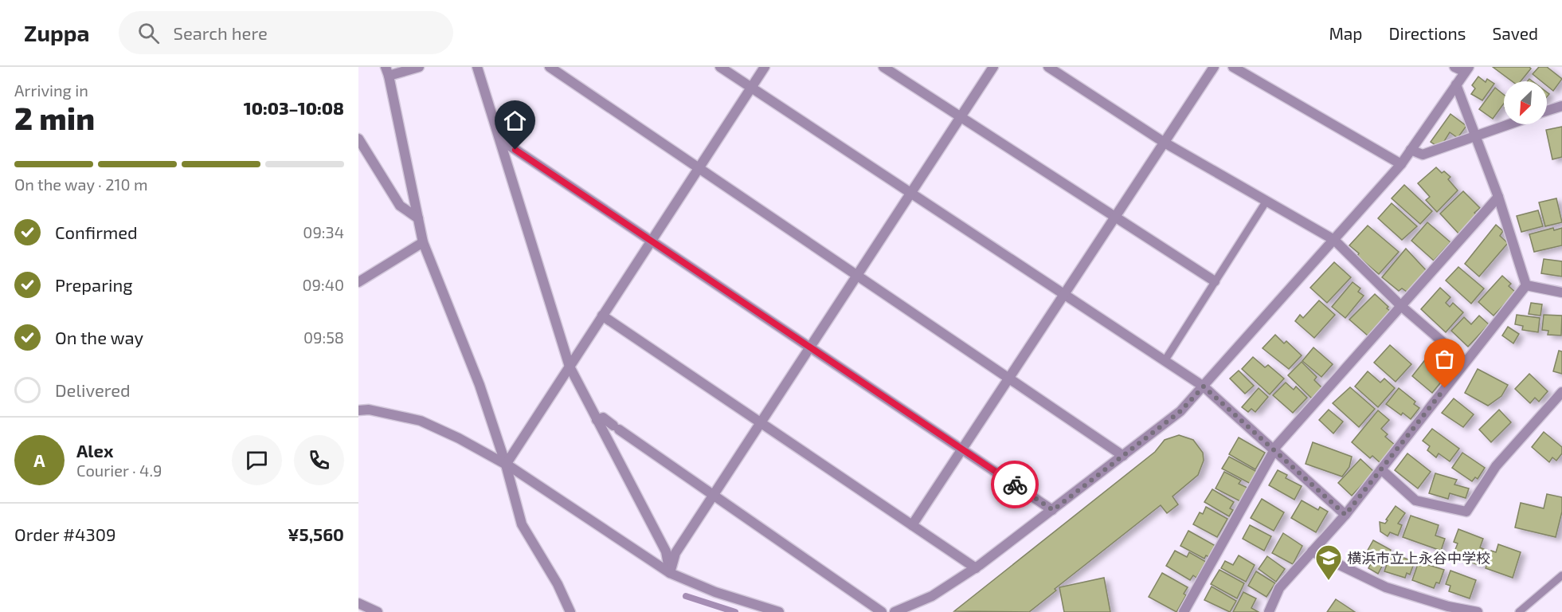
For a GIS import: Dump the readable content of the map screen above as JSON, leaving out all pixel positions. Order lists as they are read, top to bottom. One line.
{"places":{"school or university":["横浜市立上永谷中学校"]},"north":"bottom left","page":{"header":"Zuppa","search":"Search here","nav":["Map","Directions","Saved"],"heading":["2 min","Arriving in","10:03–10:08"],"panel":["Alex","Courier · 4.9","Order #4309","¥5,560"],"bar":"On the way · 210 m","list":[["Confirmed","09:34"],["Preparing","09:40"],["On the way","09:58"],"Delivered"],"round":"A"}}
